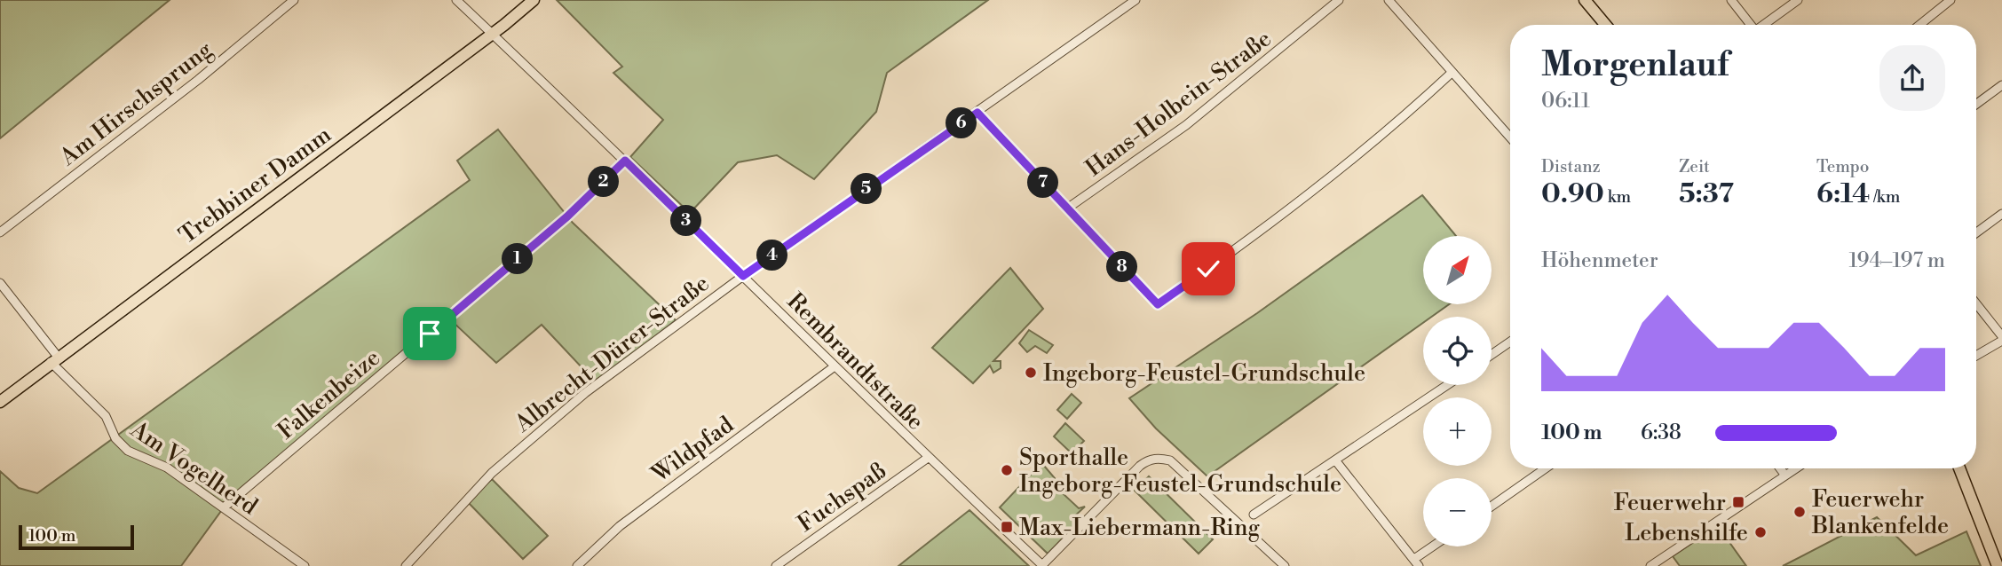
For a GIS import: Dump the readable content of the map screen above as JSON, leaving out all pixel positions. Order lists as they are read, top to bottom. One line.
{"streets":{"main road":["Trebbiner Damm"],"street":["Am Hirschsprung","Hans-Holbein-Straße","Albrecht-Dürer-Straße","Rembrandtstraße","Falkenbeize","Wildpfad","Am Vogelherd","Fuchspaß"]},"crossings":[["Trebbiner Damm","Rembrandtstraße"],["Trebbiner Damm","Am Vogelherd"],["Albrecht-Dürer-Straße","Rembrandtstraße"],["Rembrandtstraße","Falkenbeize"],["Rembrandtstraße","Wildpfad"],["Rembrandtstraße","Fuchspaß"],["Falkenbeize","Am Vogelherd"]],"places":{"other":["Ingeborg-Feustel-Grundschule","Sporthalle Ingeborg-Feustel-Grundschule","Feuerwehr Blankenfelde","Lebenshilfe"],"transit":["Feuerwehr","Max-Liebermann-Ring"]},"scale_bar":"100 m","north":"top right","page":{"heading":["Morgenlauf","06:11"],"pins":["6","2","7","5","3","4","1","8"],"stats":[["Distanz","0.90 km"],["Zeit","5:37"],["Tempo","6:14 /km"]],"map_buttons":["+","−"],"chart":["Höhenmeter","194–197 m"],"list":[{"name":"100 m","note":"6:38"}],"scale":"100 m"}}
